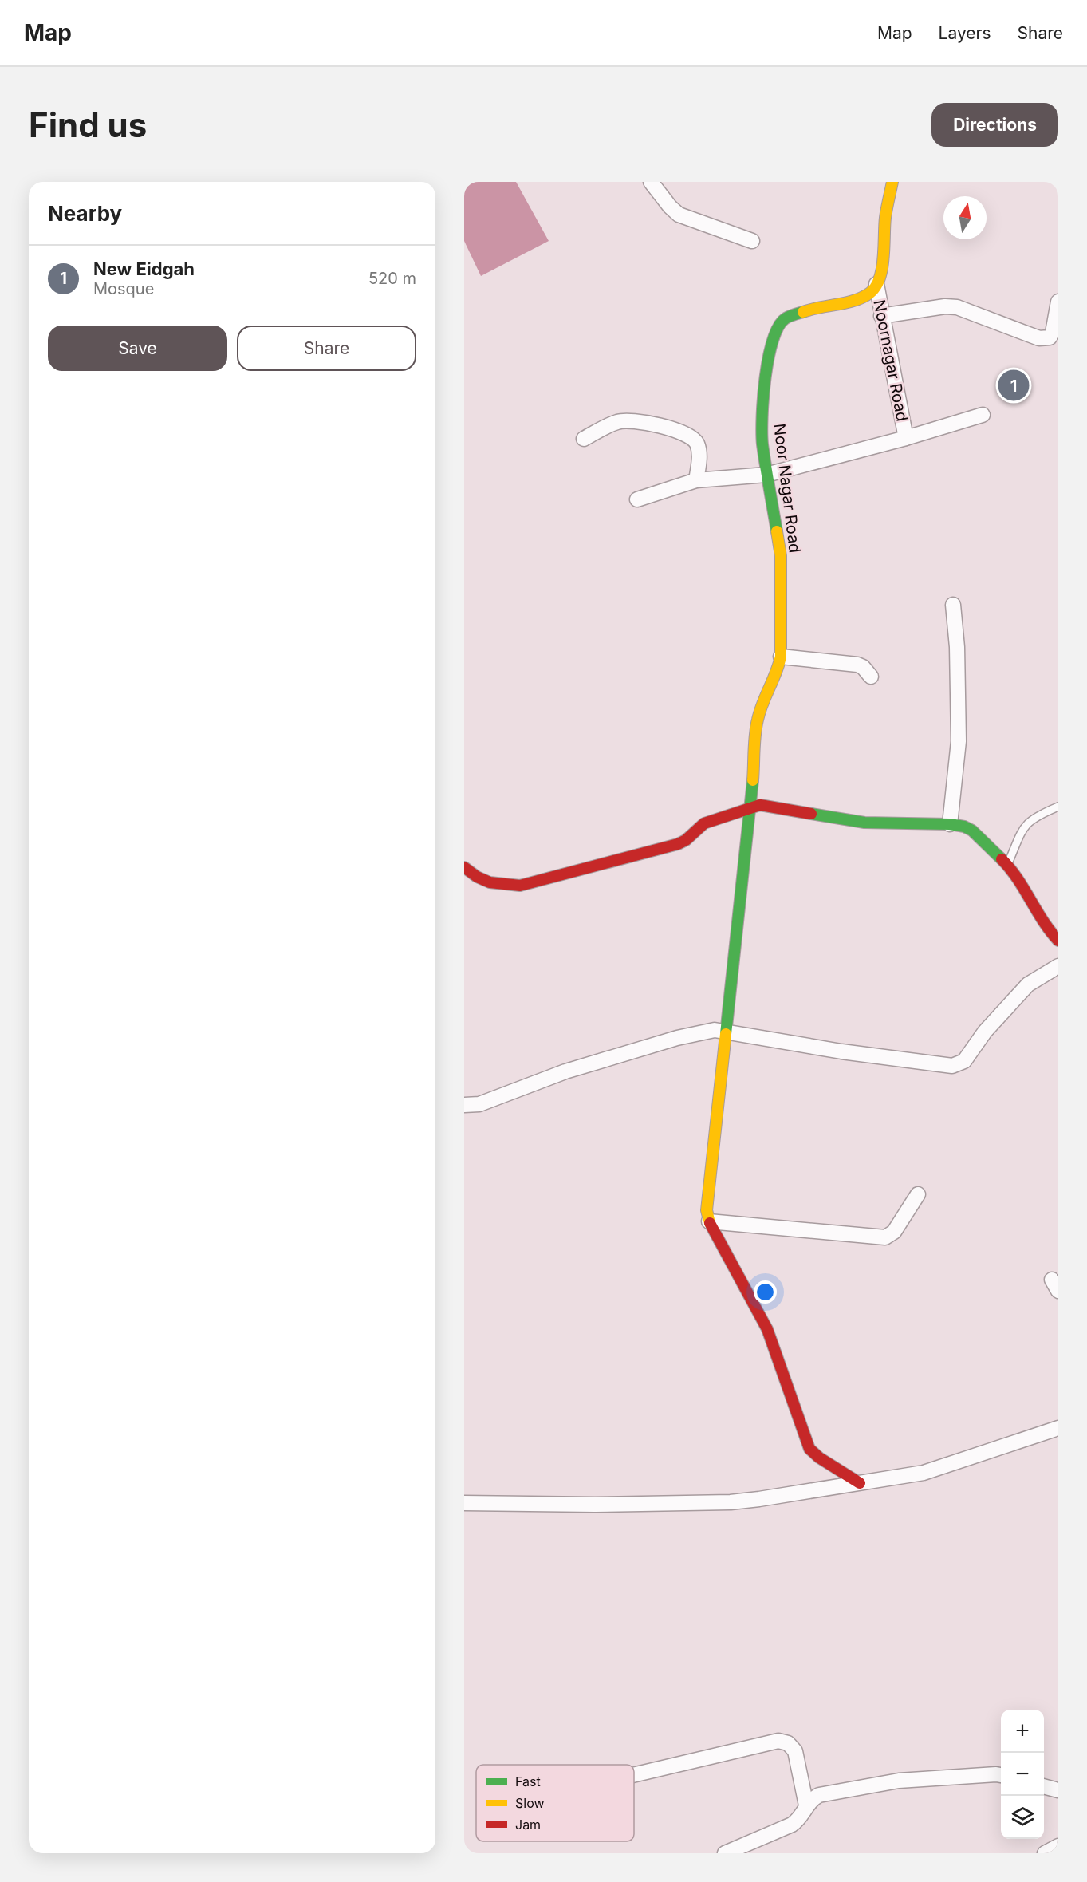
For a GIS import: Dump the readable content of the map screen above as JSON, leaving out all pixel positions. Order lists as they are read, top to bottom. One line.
{"streets":{"street":["Noornagar Road","Noor Nagar Road"]},"crossings":[["Noornagar Road","Noor Nagar Road"]],"legend":["Fast","Slow","Jam"],"north":"top","page":{"header":"Map","nav":["Map","Layers","Share"],"buttons":["Directions",["Save","Share"]],"title":"Find us","heading":"Nearby","list":[{"mark":"1","name":"New Eidgah","note":"Mosque","value":"520 m"}],"pins":"1","map_buttons":["+","−"]}}
